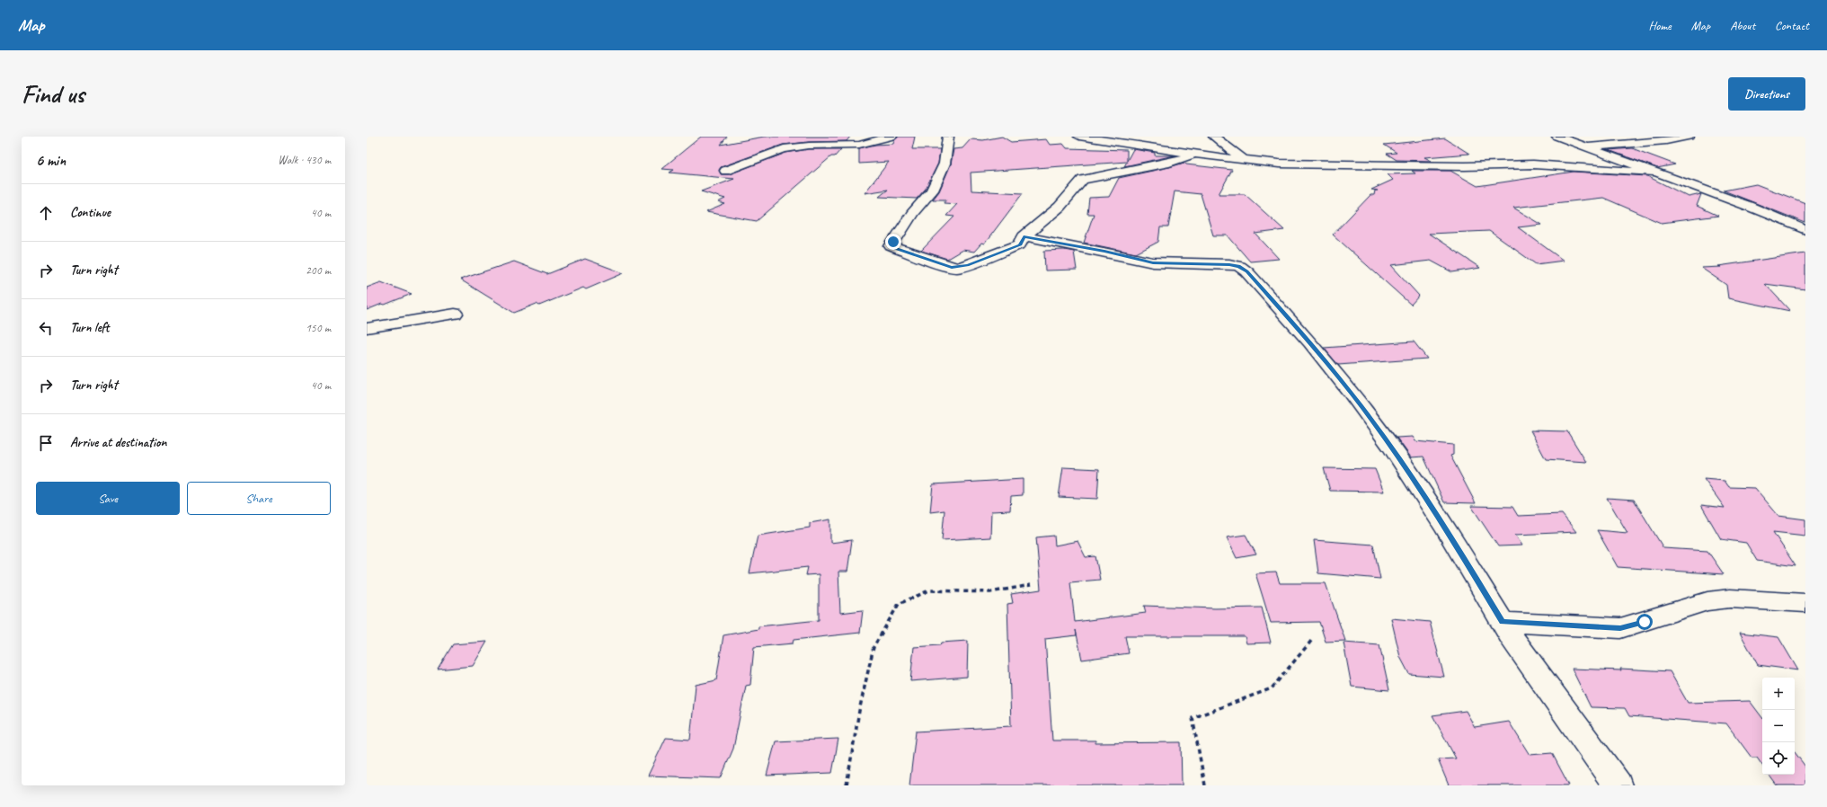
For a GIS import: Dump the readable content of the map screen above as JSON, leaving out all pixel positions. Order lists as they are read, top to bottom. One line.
{"page":{"header":"Map","nav":["Home","Map","About","Contact"],"buttons":["Directions",["Save","Share"]],"title":"Find us","heading":["6 min","Walk · 430 m"],"list":[["Continue","40 m"],["Turn right","200 m"],["Turn left","150 m"],["Turn right","40 m"],"Arrive at destination"],"map_buttons":["+","−"]}}
